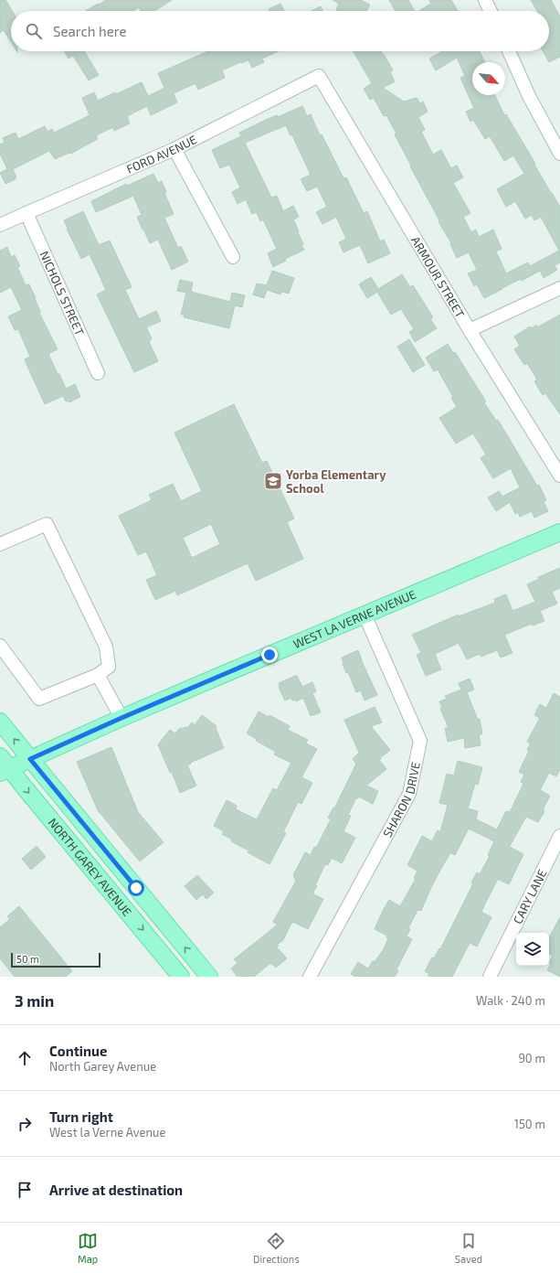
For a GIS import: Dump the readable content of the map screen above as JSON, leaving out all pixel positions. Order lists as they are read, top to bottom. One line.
{"streets":{"main road":["WEST LA VERNE AVENUE","NORTH GAREY AVENUE"],"street":["FORD AVENUE","ARMOUR STREET","NICHOLS STREET","SHARON DRIVE","CARY LANE"]},"crossings":[["FORD AVENUE","ARMOUR STREET"],["FORD AVENUE","NICHOLS STREET"],["WEST LA VERNE AVENUE","SHARON DRIVE"],["WEST LA VERNE AVENUE","NORTH GAREY AVENUE"]],"places":{"school or university":["Yorba Elementary School"]},"scale_bar":"50 m","north":"bottom right","page":{"search":"Search here","scale":"50 m","heading":["3 min","Walk · 240 m"],"list":[["Continue","North Garey Avenue","90 m"],["Turn right","West la Verne Avenue","150 m"],"Arrive at destination"],"nav":["Map","Directions","Saved"]}}
